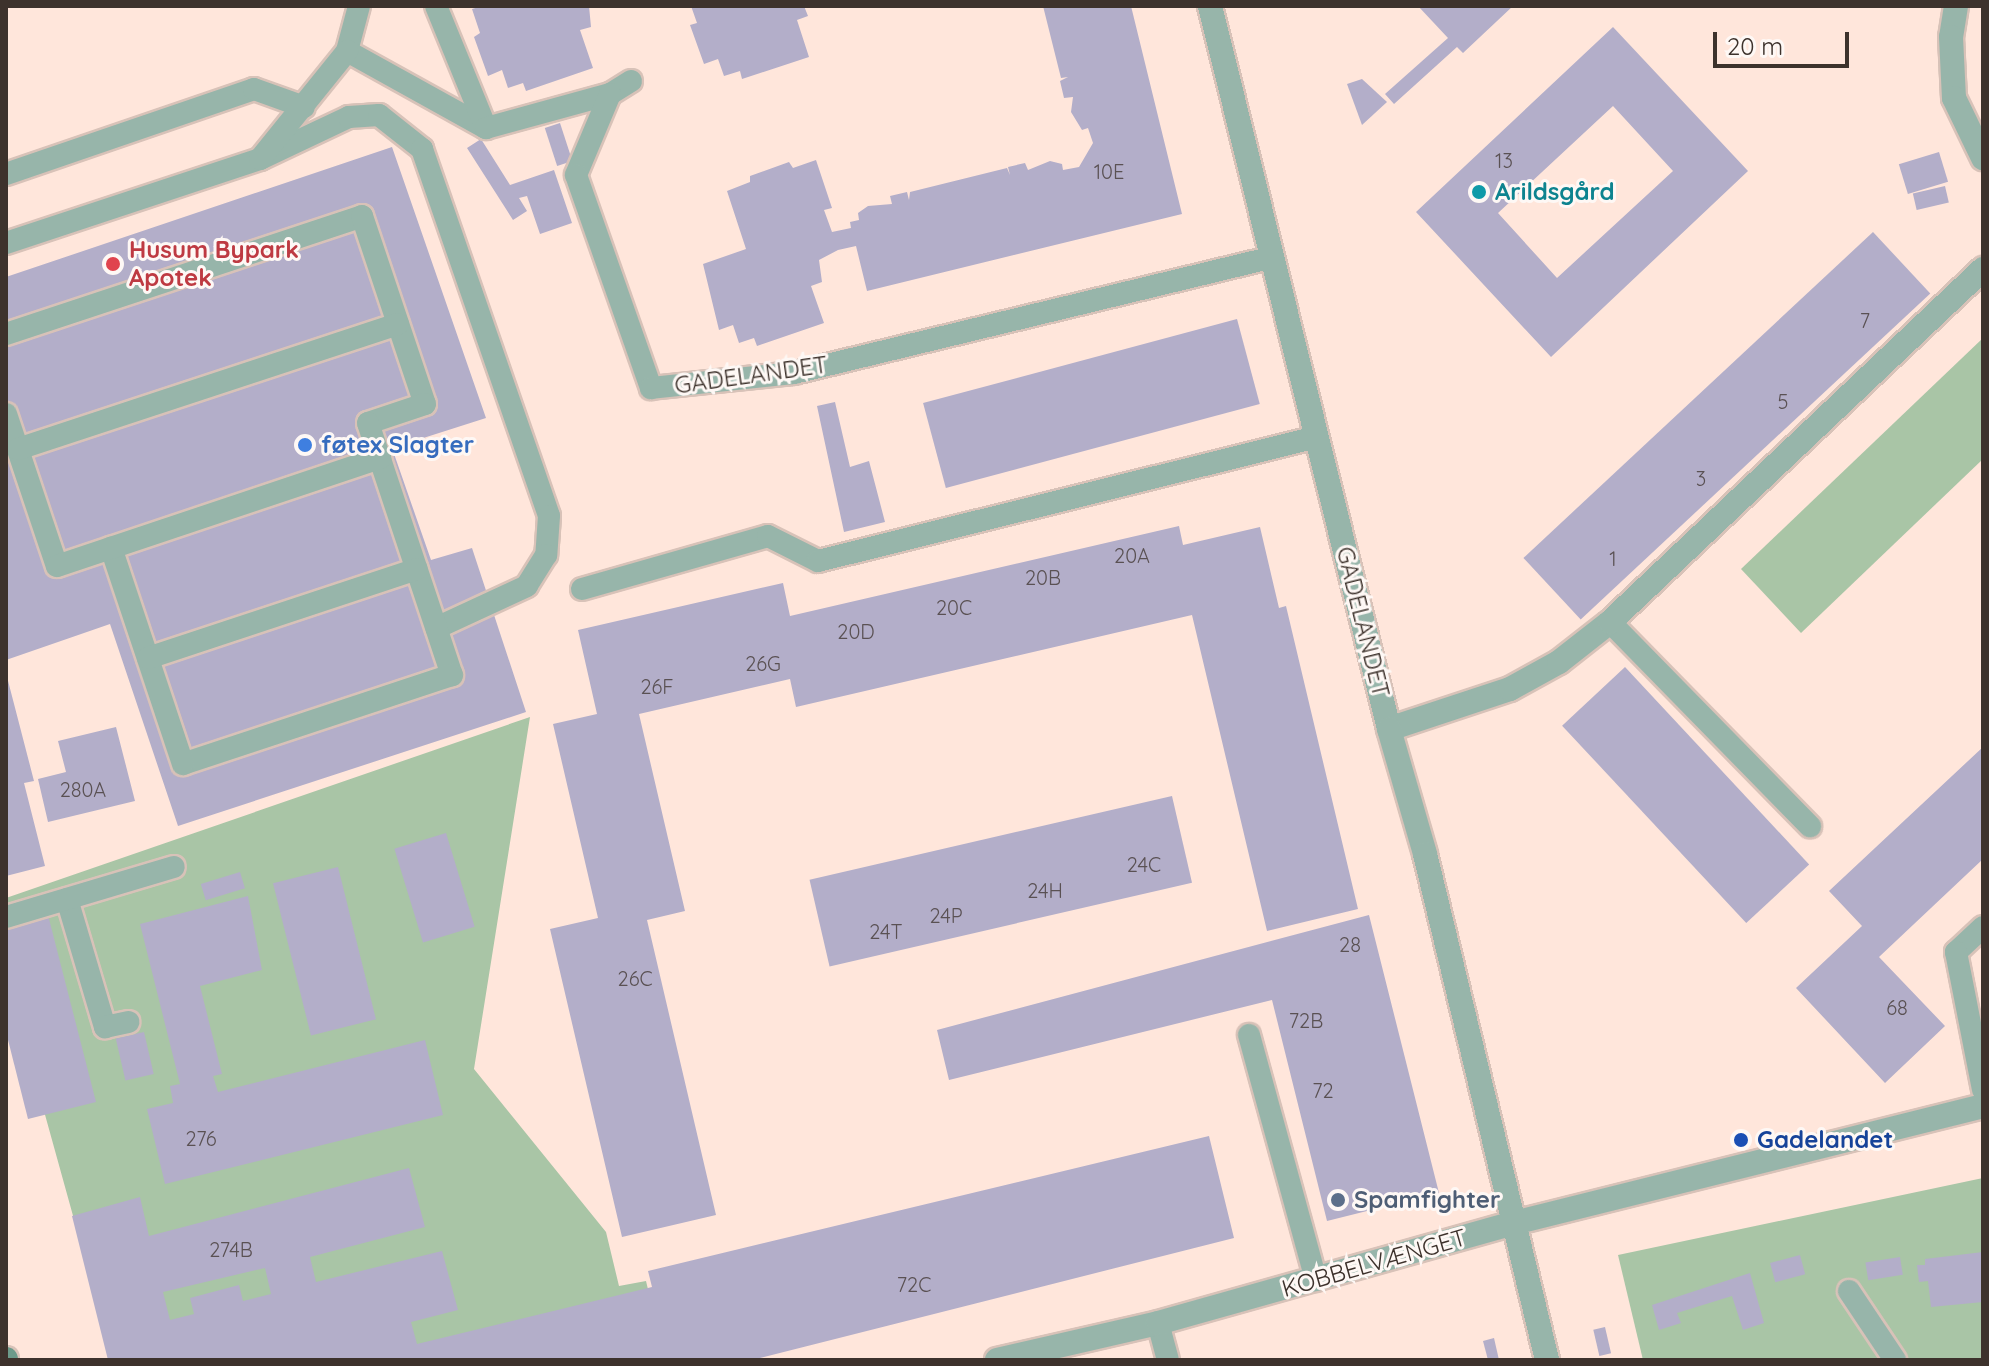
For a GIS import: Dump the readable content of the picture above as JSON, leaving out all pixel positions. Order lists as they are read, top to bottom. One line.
{"streets":{"street":["GADELANDET","KOBBELVÆNGET"]},"crossings":[["GADELANDET","KOBBELVÆNGET"]],"places":["Arildsgård","Husum Bypark Apotek","føtex Slagter","Gadelandet","Spamfighter"],"house_numbers":["13","10E","7","5","3","20A","1","20B","20C","20D","26G","26F","280A","24C","24H","24P","24T","28","26C","68","72B","72","276","274B","72C"],"scale_bar":"20 m"}
